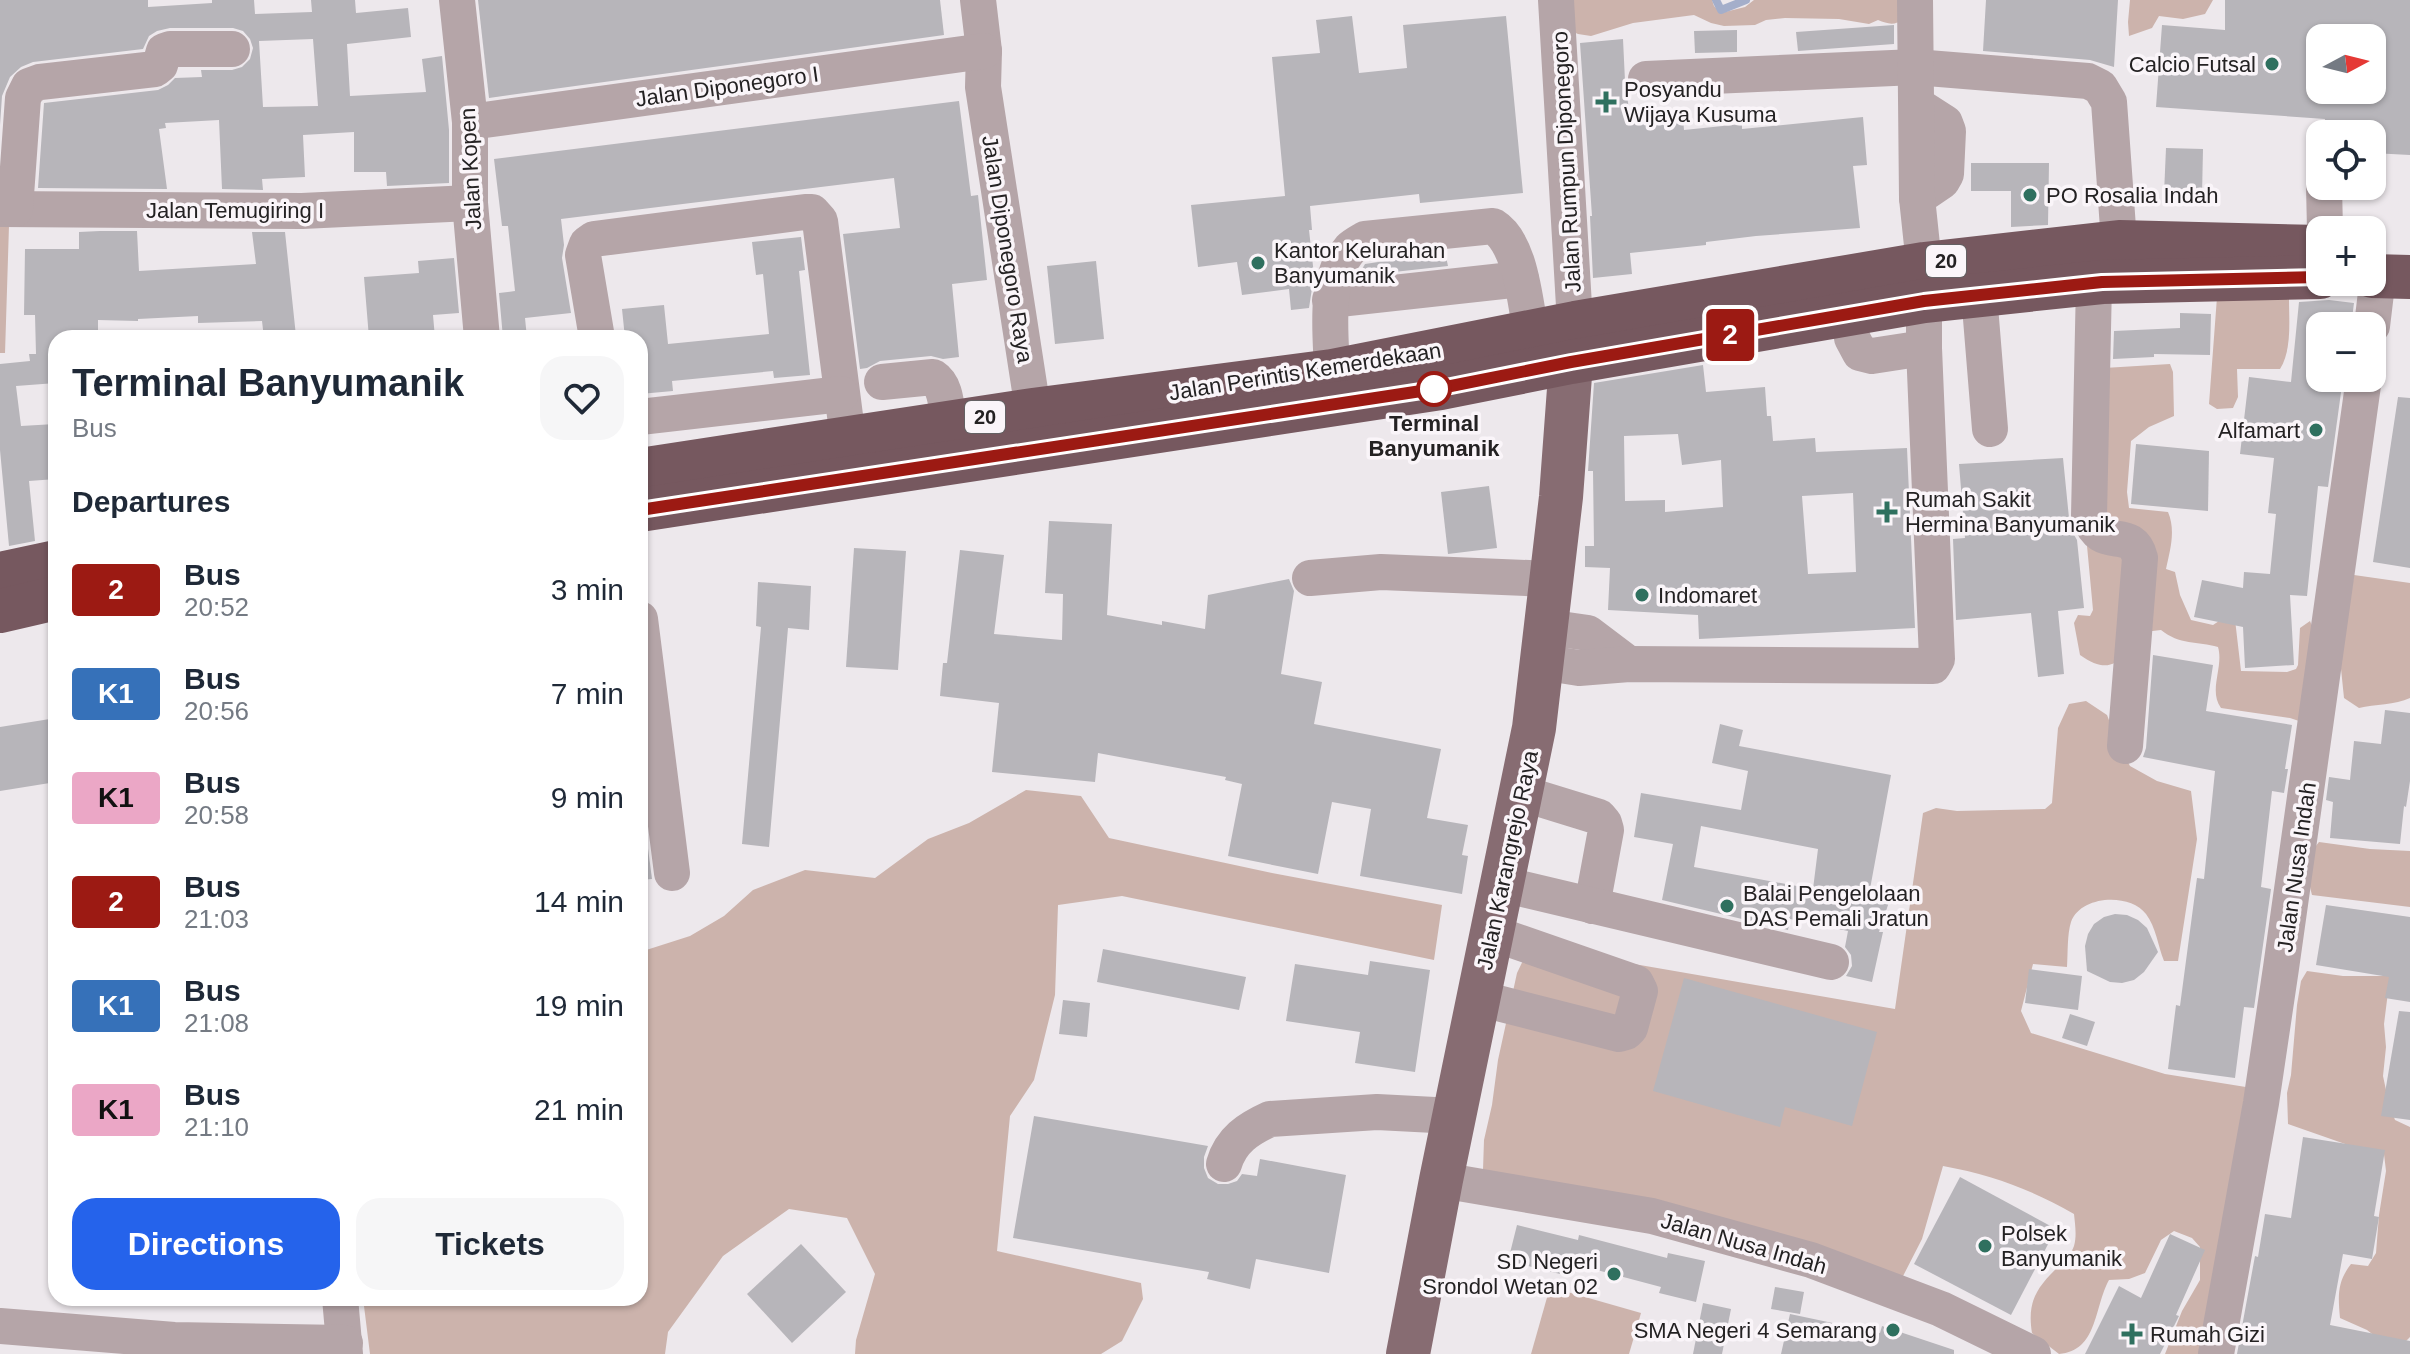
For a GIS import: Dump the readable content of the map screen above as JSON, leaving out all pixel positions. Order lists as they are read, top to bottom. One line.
{"streets":{"highway":["20","Jalan Perintis Kemerdekaan"],"main road":["Jalan Karangrejo Raya"],"street":["Jalan Diponegoro I","Jalan Rumpun Diponegoro","Jalan Kopen","Jalan Temugiring I","Jalan Diponegoro Raya","Jalan Nusa Indah"]},"crossings":[["Jalan Diponegoro I","Jalan Kopen"],["Jalan Diponegoro I","Jalan Diponegoro Raya"],["Jalan Rumpun Diponegoro","20"],["Jalan Rumpun Diponegoro","Jalan Perintis Kemerdekaan"],["Jalan Rumpun Diponegoro","Jalan Karangrejo Raya"],["Jalan Kopen","Jalan Temugiring I"],["Jalan Diponegoro Raya","Jalan Perintis Kemerdekaan"],["20","Jalan Perintis Kemerdekaan"],["20","Jalan Karangrejo Raya"],["Jalan Perintis Kemerdekaan","Jalan Karangrejo Raya"],["Jalan Karangrejo Raya","Jalan Nusa Indah"]],"places":{"other":["Calcio Futsal","PO Rosalia Indah","Kantor Kelurahan Banyumanik","Terminal Banyumanik","Alfamart","Indomaret","Balai Pengelolaan DAS Pemali Jratun","Polsek Banyumanik","SD Negeri Srondol Wetan 02","SMA Negeri 4 Semarang"],"health":["Posyandu Wijaya Kusuma","Rumah Sakit Hermina Banyumanik","Rumah Gizi"]},"lines":["bus line 2"],"north":"right","page":{"on_map":"2","map_buttons":["+","−"],"heading":[["Terminal Banyumanik","Bus"],"Departures"],"list":[{"mark":"2","name":"Bus","note":"20:52","value":"3 min"},{"mark":"K1","name":"Bus","note":"20:56","value":"7 min"},{"mark":"K1","name":"Bus","note":"20:58","value":"9 min"},{"mark":"2","name":"Bus","note":"21:03","value":"14 min"},{"mark":"K1","name":"Bus","note":"21:08","value":"19 min"},{"mark":"K1","name":"Bus","note":"21:10","value":"21 min"}],"buttons":["Directions","Tickets"]}}
